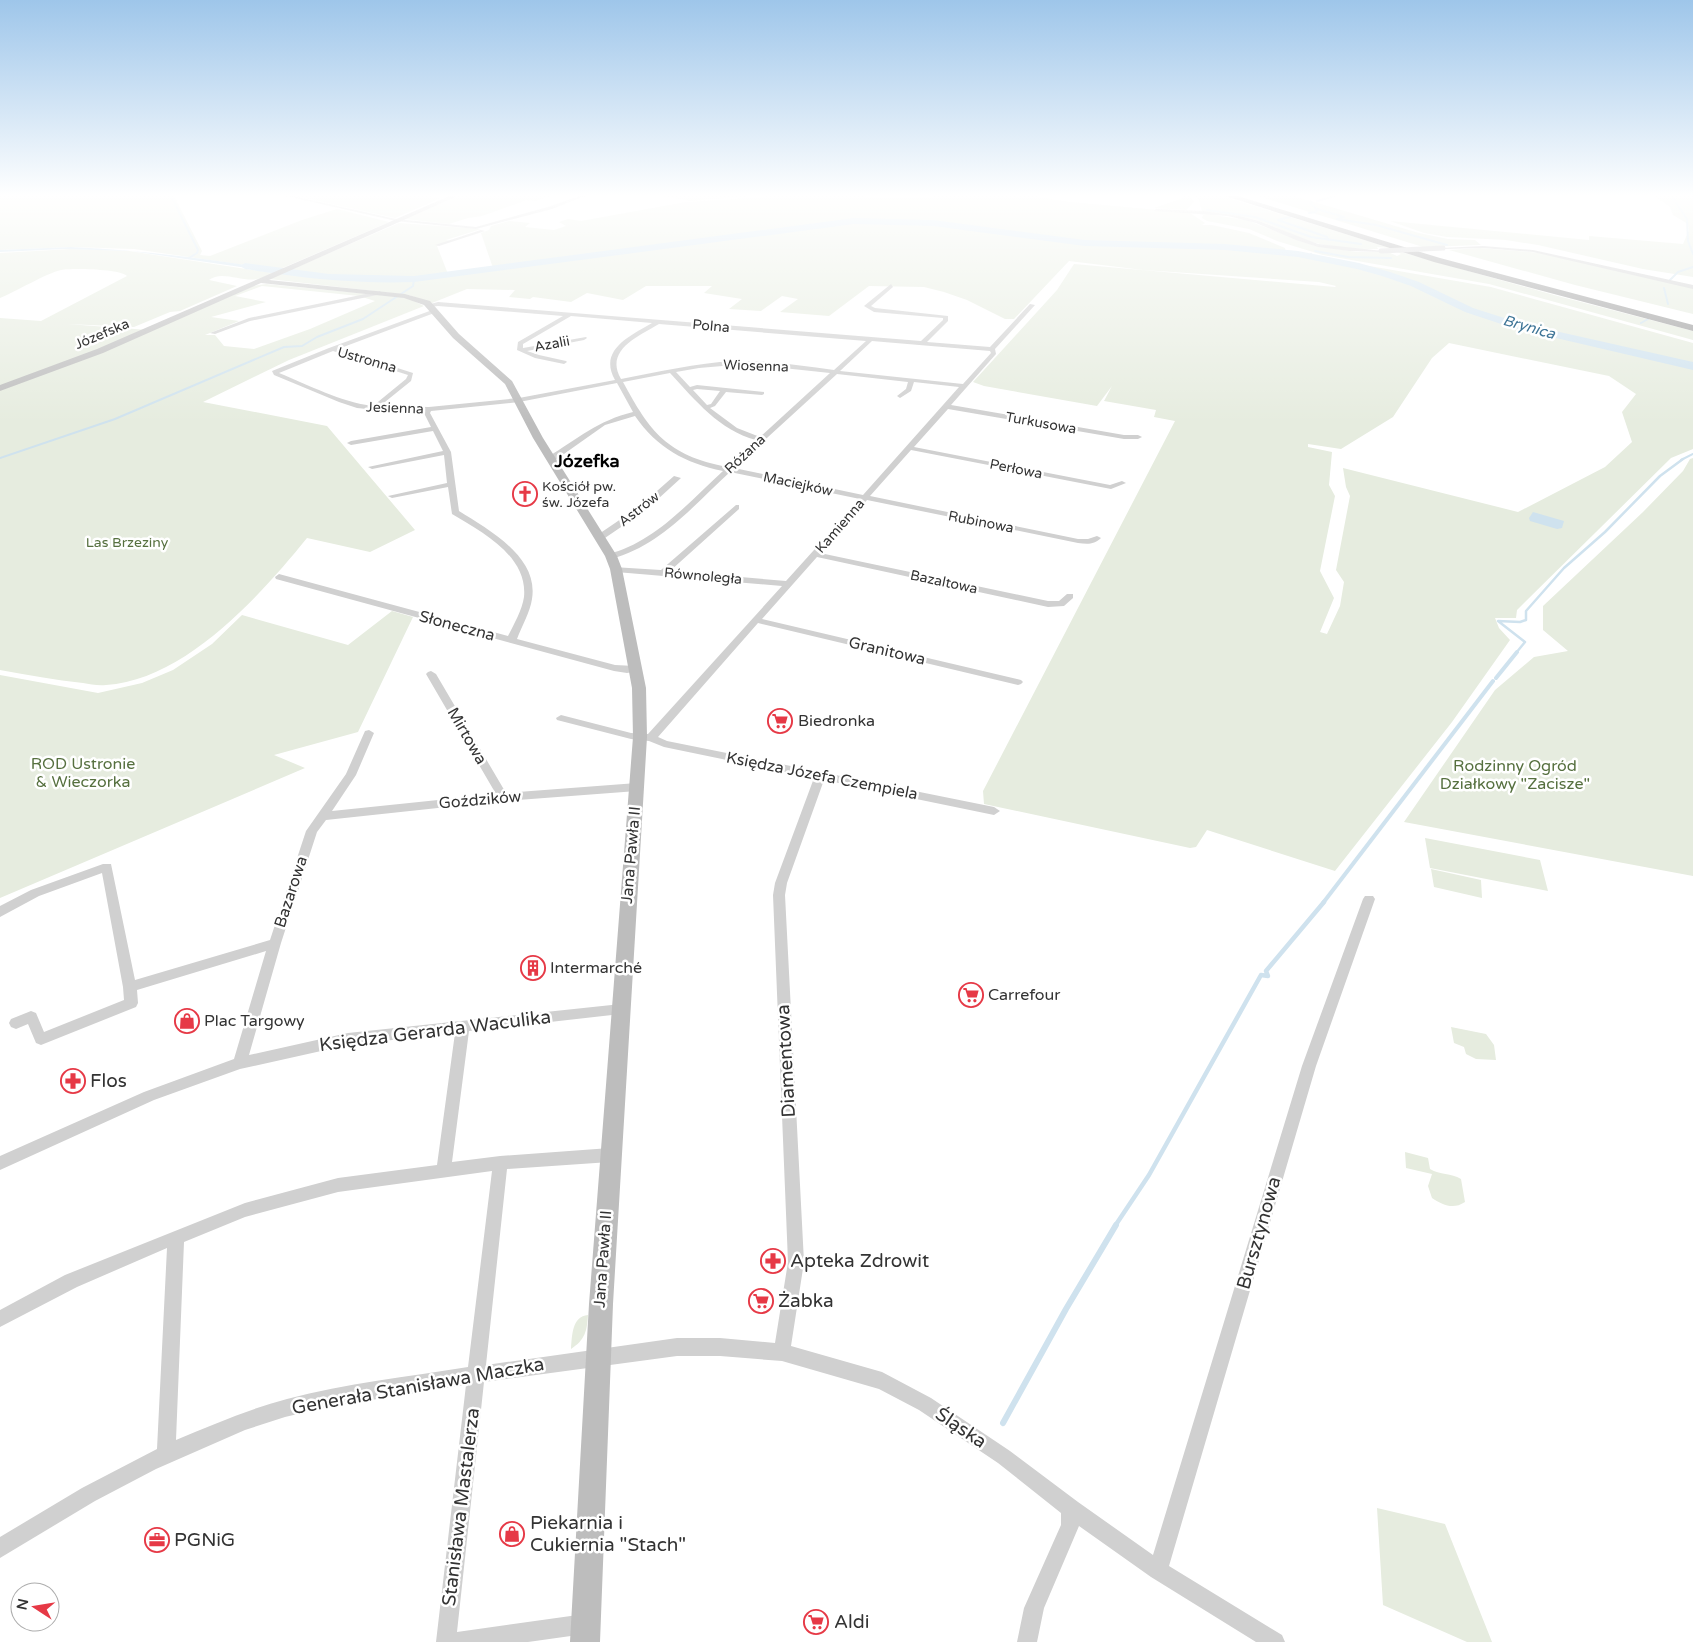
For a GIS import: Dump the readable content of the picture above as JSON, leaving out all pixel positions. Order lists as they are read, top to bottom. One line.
{"streets":{"street":["Polna","Józefska","Azalii","Ustronna","Wiosenna","Jesienna","Turkusowa","Różana","Perłowa","Maciejków","Astrów","Rubinowa","Kamienna","Równoległa","Bazaltowa","Słoneczna","Granitowa","Mirtowa","Księdza Józefa Czempiela","Goździków","Jana Pawła II","Bazarowa","Księdza Gerarda Waculika","Diamentowa","Bursztynowa","Generała Stanisława Maczka","Śląska","Stanisława Mastalerza"]},"crossings":[["Polna","Azalii"],["Polna","Różana"],["Polna","Maciejków"],["Polna","Kamienna"],["Polna","Jana Pawła II"],["Józefska","Jana Pawła II"],["Ustronna","Jesienna"],["Wiosenna","Jesienna"],["Wiosenna","Różana"],["Wiosenna","Maciejków"],["Wiosenna","Kamienna"],["Wiosenna","Jana Pawła II"],["Jesienna","Jana Pawła II"],["Turkusowa","Kamienna"],["Różana","Maciejków"],["Różana","Równoległa"],["Różana","Jana Pawła II"],["Perłowa","Kamienna"],["Maciejków","Rubinowa"],["Maciejków","Kamienna"],["Astrów","Jana Pawła II"],["Rubinowa","Kamienna"],["Kamienna","Równoległa"],["Kamienna","Bazaltowa"],["Kamienna","Granitowa"],["Kamienna","Księdza Józefa Czempiela"],["Kamienna","Jana Pawła II"],["Równoległa","Jana Pawła II"],["Słoneczna","Jana Pawła II"],["Mirtowa","Goździków"],["Księdza Józefa Czempiela","Jana Pawła II"],["Księdza Józefa Czempiela","Diamentowa"],["Goździków","Jana Pawła II"],["Goździków","Bazarowa"],["Jana Pawła II","Księdza Gerarda Waculika"],["Jana Pawła II","Generała Stanisława Maczka"],["Jana Pawła II","Śląska"],["Bazarowa","Księdza Gerarda Waculika"],["Diamentowa","Śląska"],["Bursztynowa","Śląska"],["Generała Stanisława Maczka","Śląska"],["Generała Stanisława Maczka","Stanisława Mastalerza"]],"districts":["Józefka"],"water":["Brynica"],"parks":["Las Brzeziny","ROD Ustronie & Wieczorka","Rodzinny Ogród Działkowy \"Zacisze\""],"places":{"church":["Kościół pw. św. Józefa"],"supermarket":["Biedronka","Carrefour","Żabka","Aldi"],"building":["Intermarché"],"shop":["Plac Targowy","Piekarnia i Cukiernia \"Stach\""],"pharmacy":["Flos","Apteka Zdrowit"],"office":["PGNiG"]},"north":"left"}
